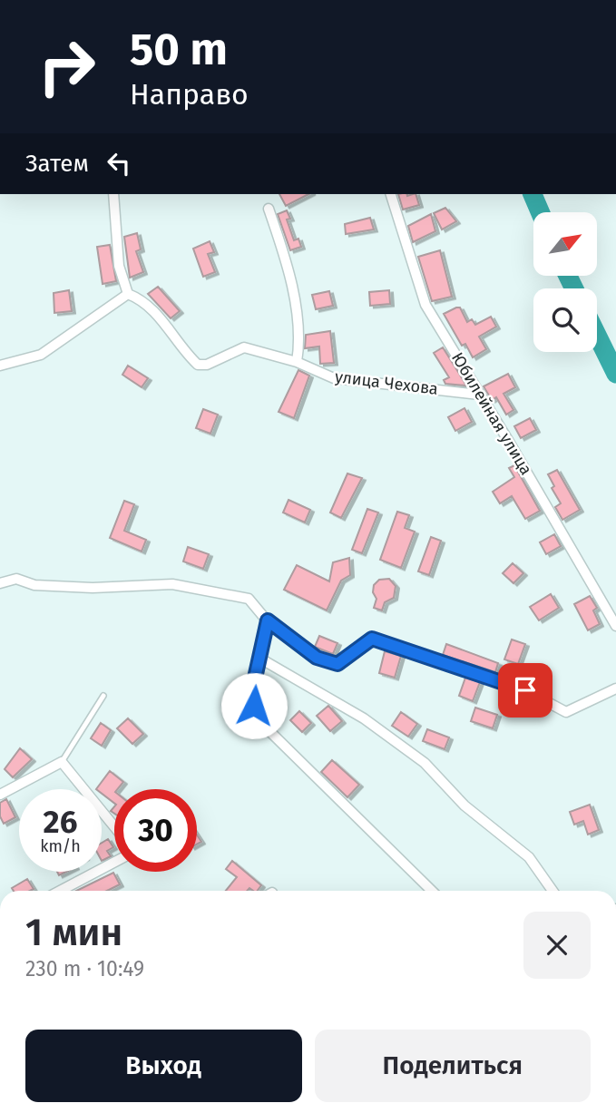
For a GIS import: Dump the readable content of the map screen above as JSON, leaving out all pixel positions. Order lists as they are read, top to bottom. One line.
{"streets":{"street":["улица Чехова","Юбилейная улица"]},"crossings":[["улица Чехова","Юбилейная улица"]],"north":"top right","page":{"turn":["50 m","Направо"],"then":"Затем","speed":"26 km/h","limit":"30","heading":["1 мин","230 m · 10:49"],"buttons":["Выход","Поделиться"]}}
